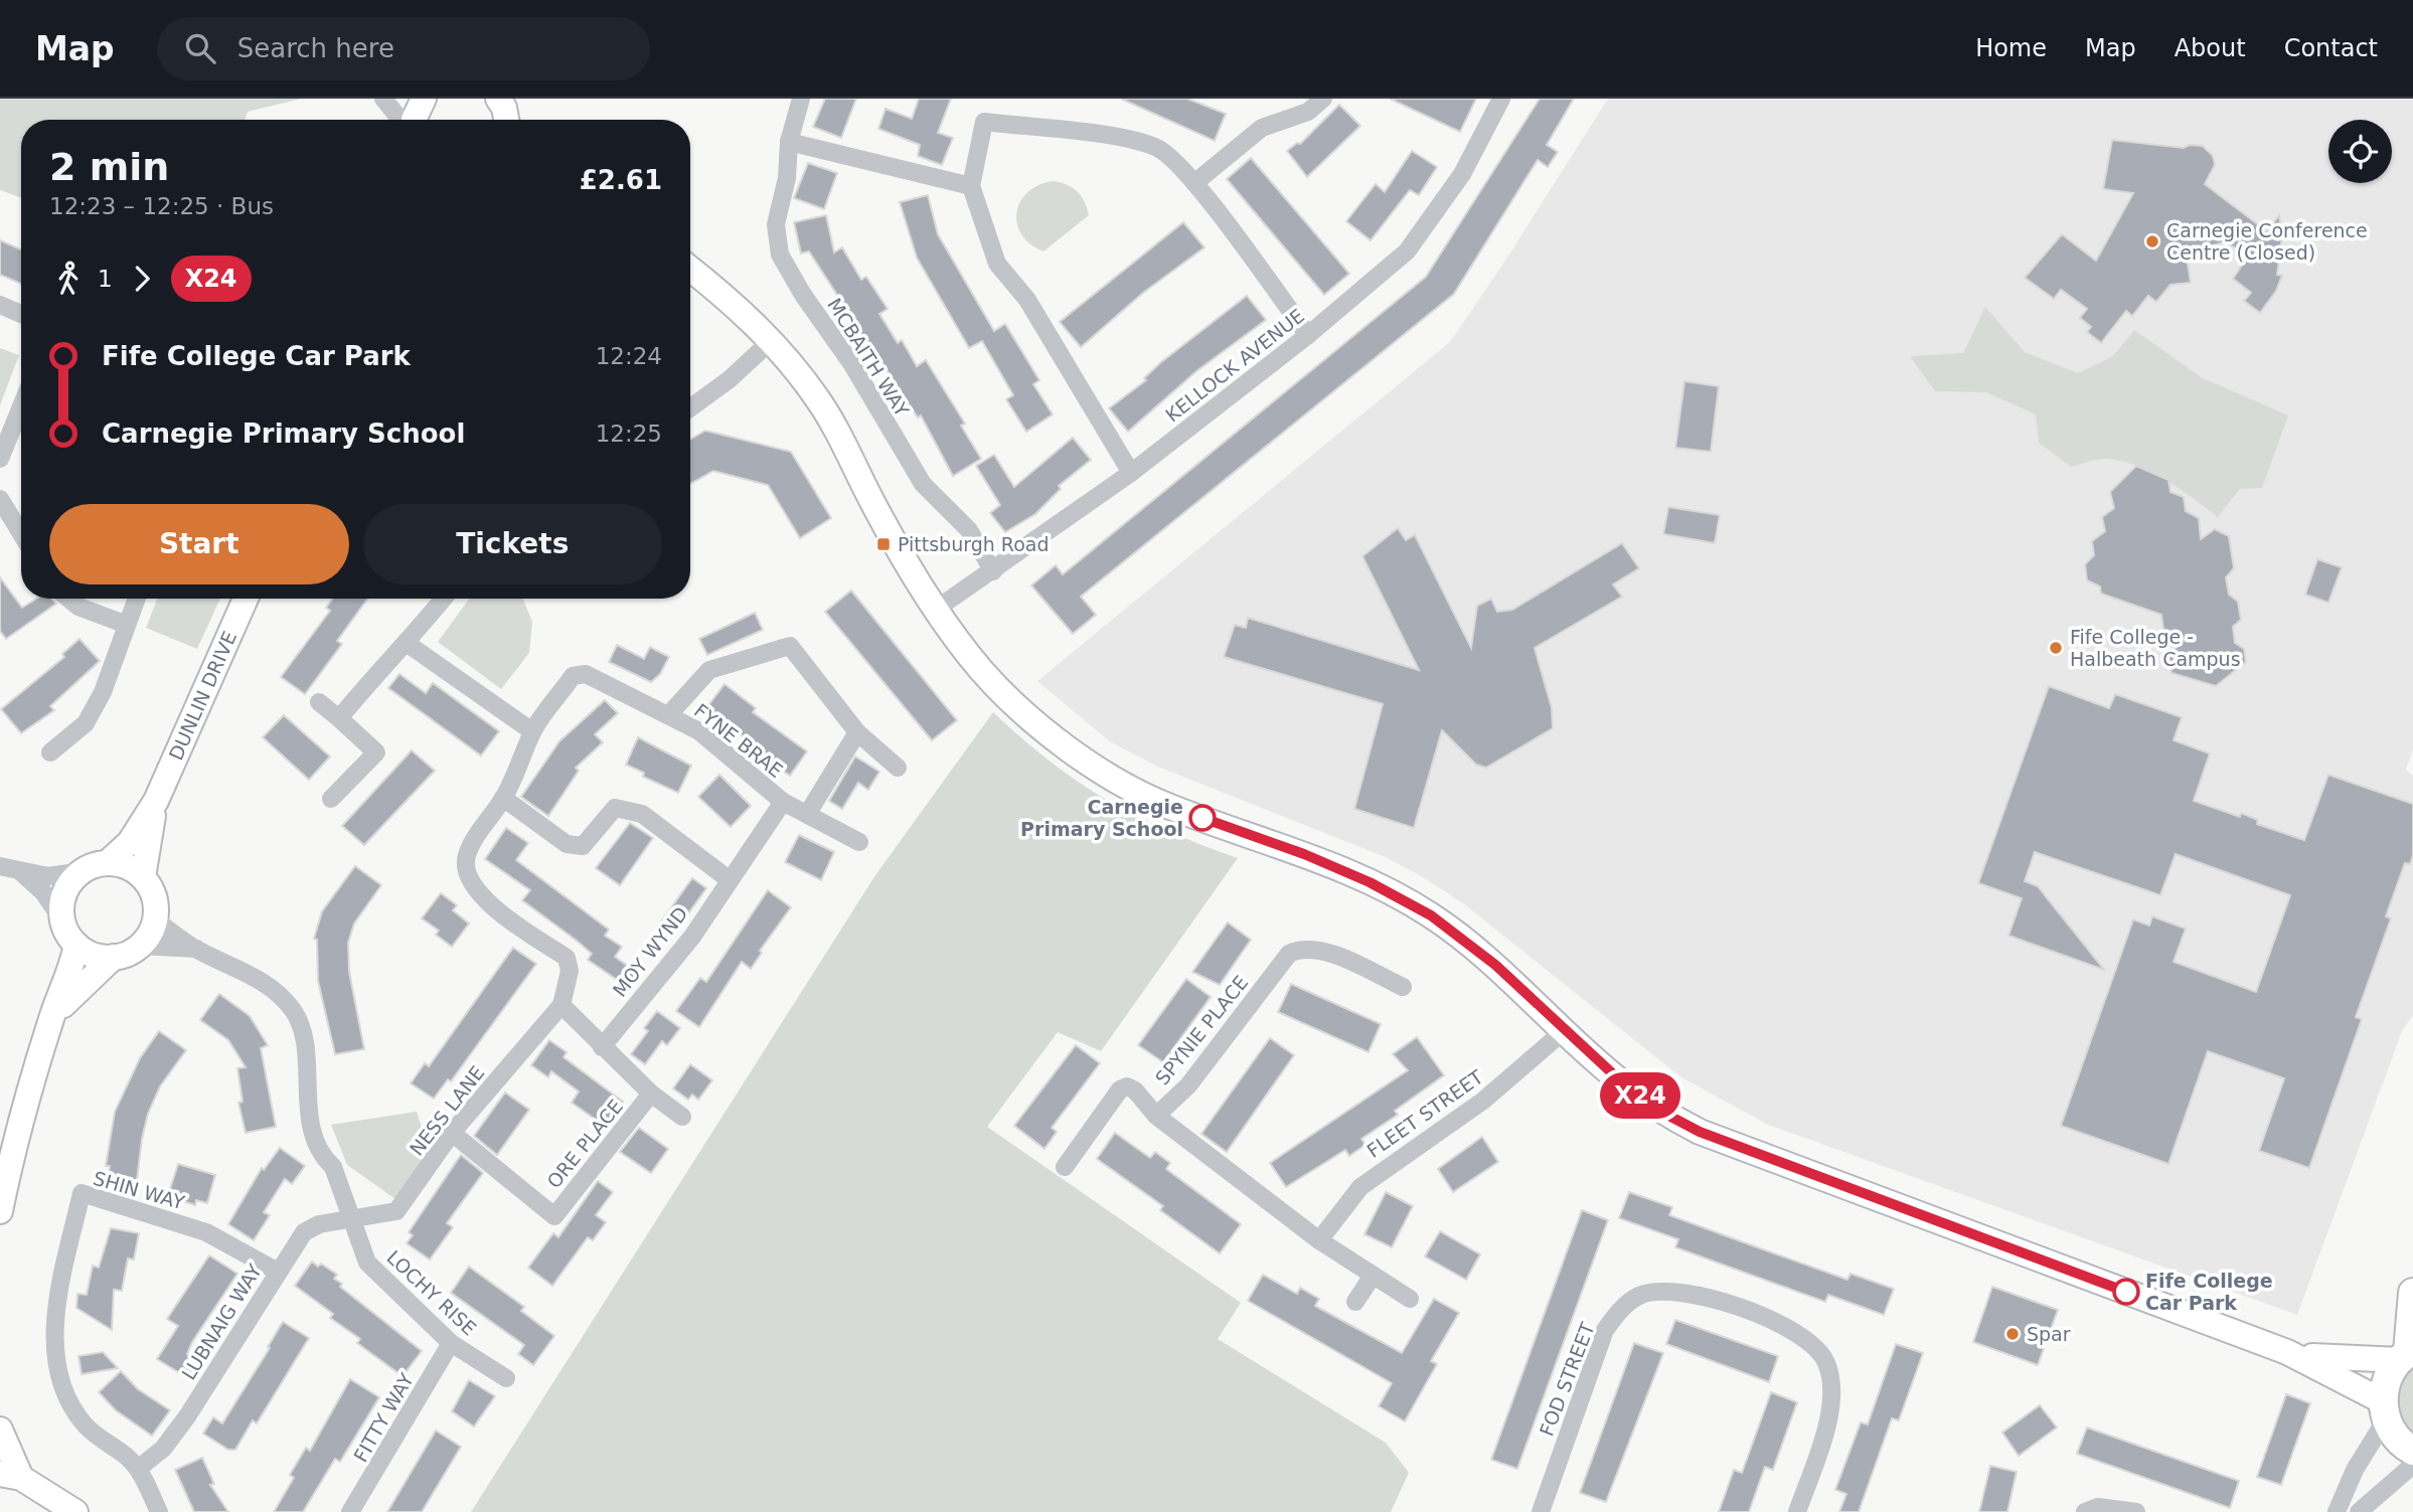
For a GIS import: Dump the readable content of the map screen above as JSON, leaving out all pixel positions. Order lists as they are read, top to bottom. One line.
{"streets":{"street":["MCBAITH WAY","KELLOCK AVENUE","DUNLIN DRIVE","FYNE BRAE","MOY WYND","SPYNIE PLACE","NESS LANE","FLEET STREET","ORE PLACE","SHIN WAY","LOCHY RISE","LUBNAIG WAY","FOD STREET","FITTY WAY"]},"crossings":[["MCBAITH WAY","KELLOCK AVENUE"],["DUNLIN DRIVE","LOCHY RISE"],["FYNE BRAE","MOY WYND"],["FYNE BRAE","NESS LANE"],["NESS LANE","ORE PLACE"],["NESS LANE","LOCHY RISE"],["NESS LANE","LUBNAIG WAY"],["SHIN WAY","LUBNAIG WAY"],["LOCHY RISE","LUBNAIG WAY"],["LOCHY RISE","FITTY WAY"]],"places":{"other":["Carnegie Conference Centre (Closed)","Fife College - Halbeath Campus","Carnegie Primary School","Fife College Car Park","Spar"],"transit":["Pittsburgh Road"]},"lines":["bus line X24"],"page":{"header":"Map","search":"Search here","nav":["Home","Map","About","Contact"],"on_map":"X24","heading":["2 min","12:23 – 12:25 · Bus","£2.61"],"legs":["1","X24"],"list":[{"name":"Fife College Car Park","value":"12:24"},{"name":"Carnegie Primary School","value":"12:25"}],"buttons":["Start","Tickets"]}}
